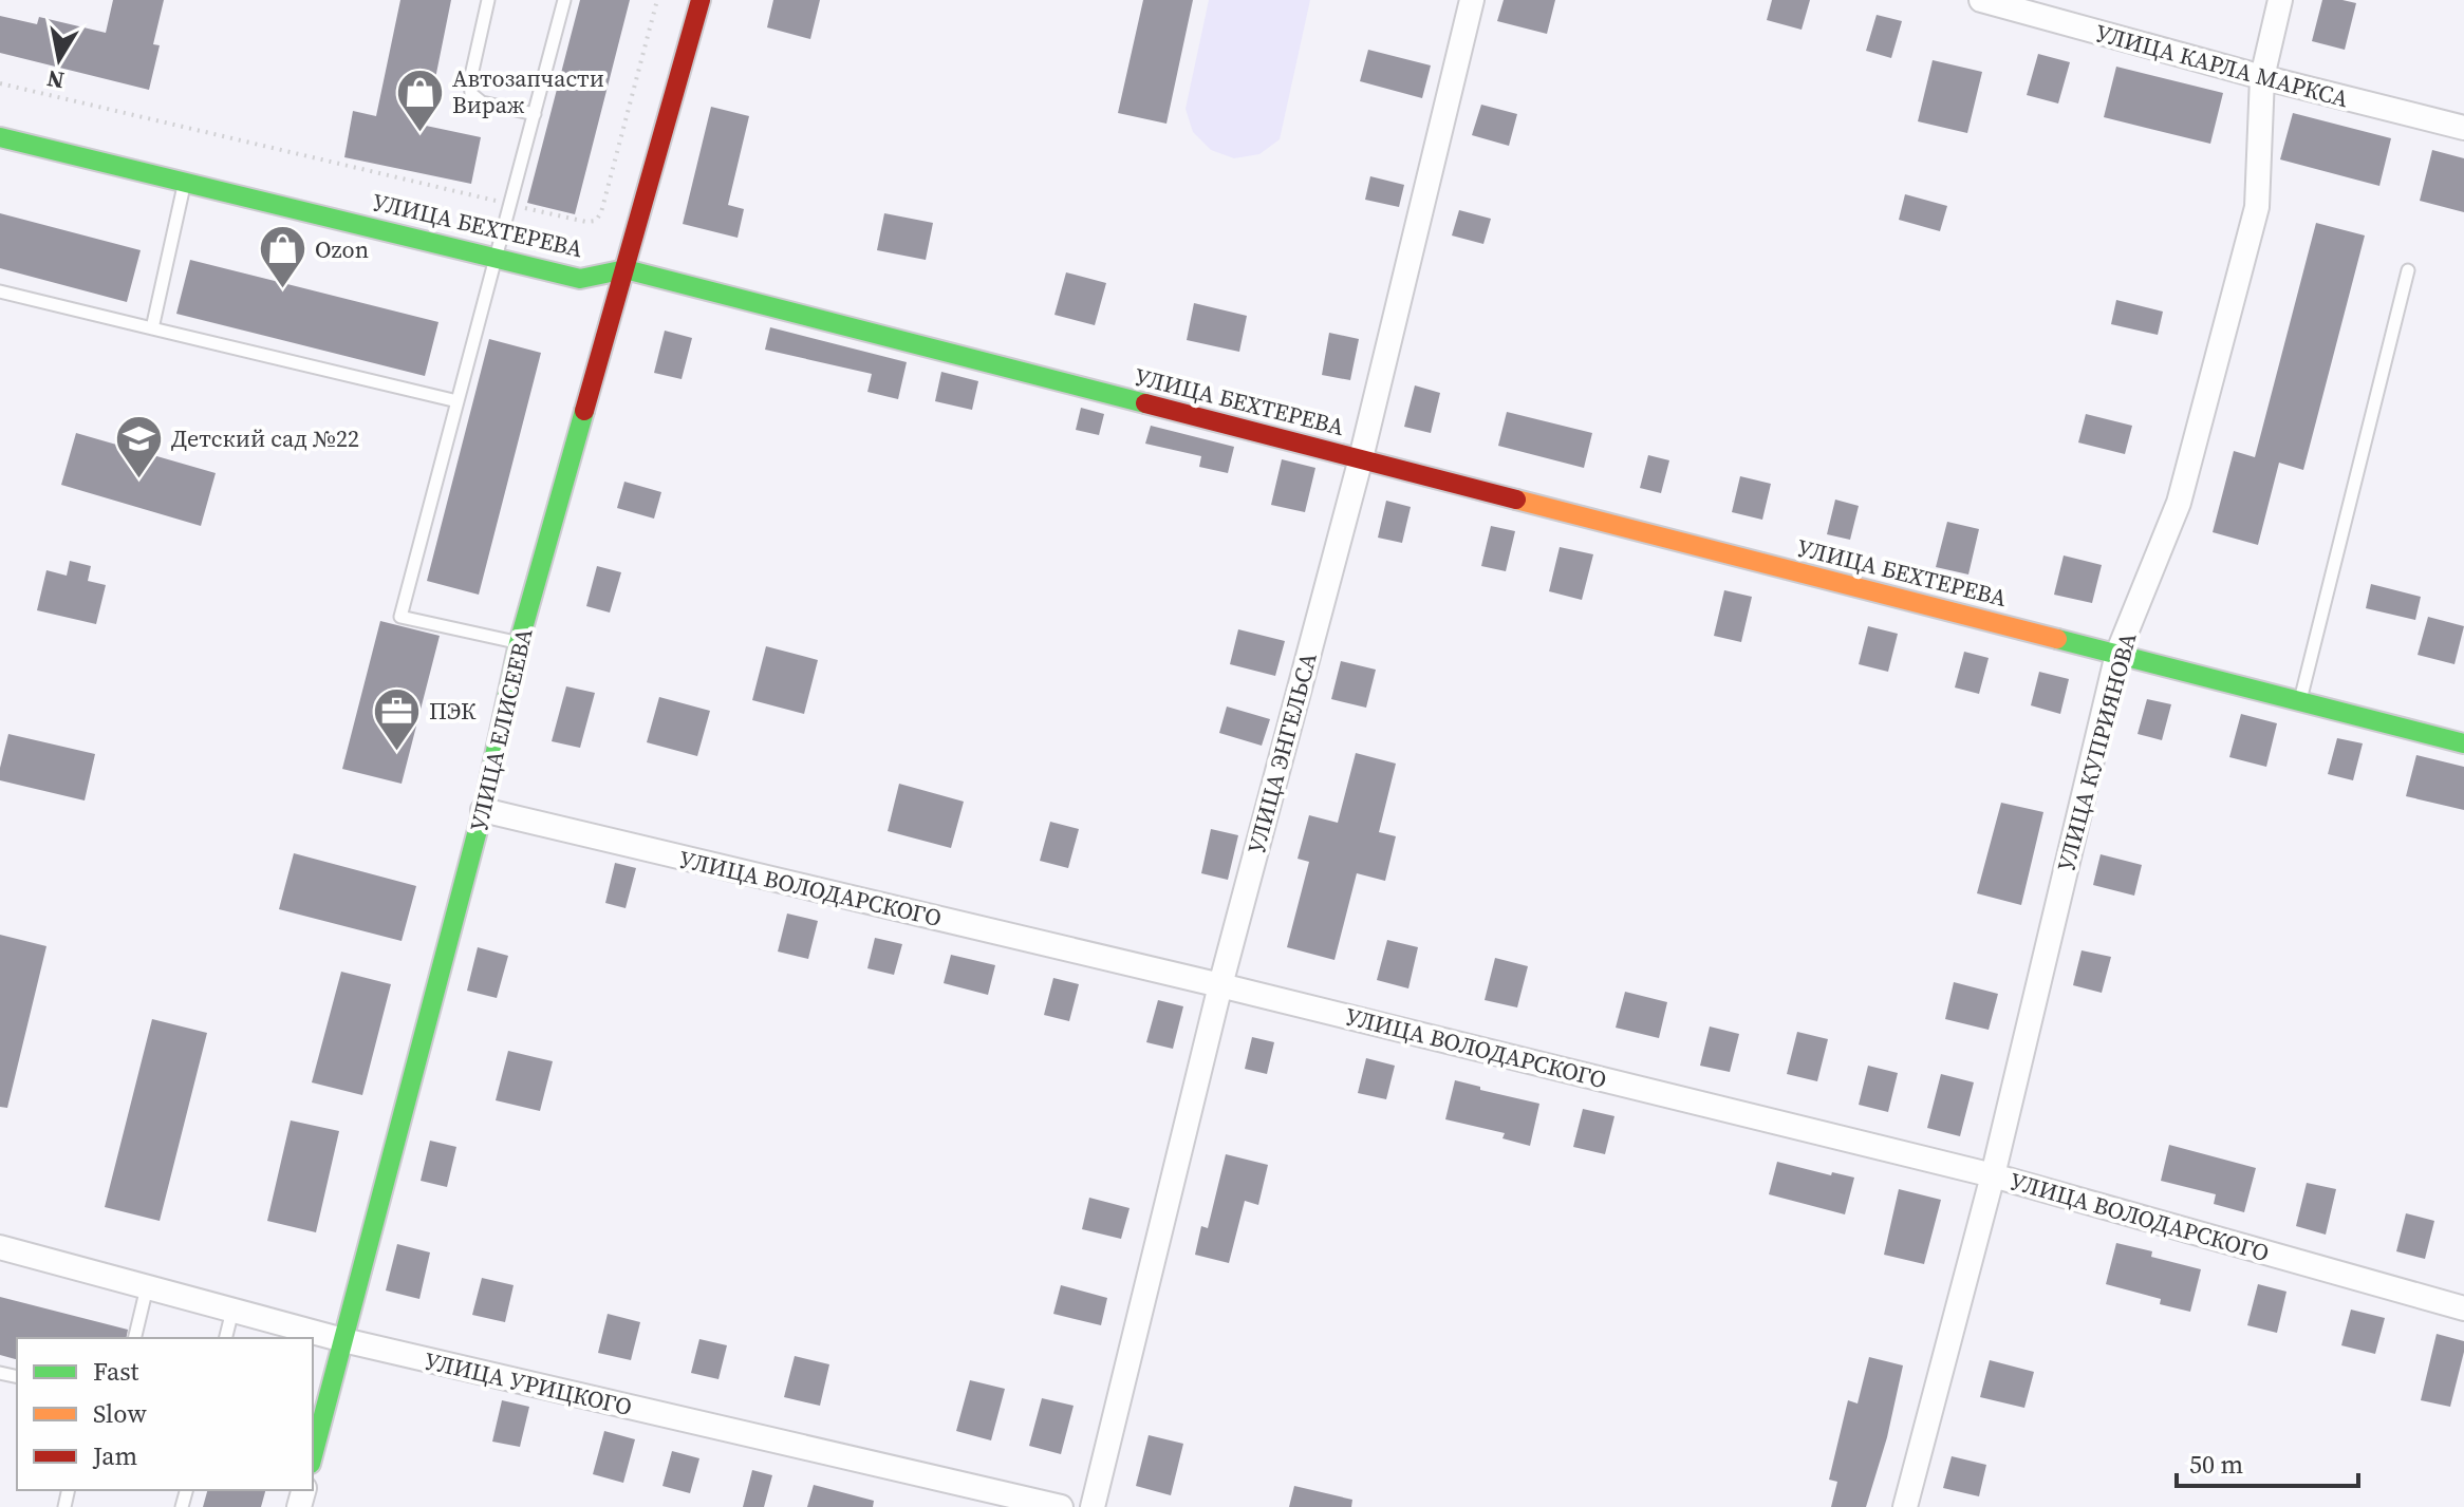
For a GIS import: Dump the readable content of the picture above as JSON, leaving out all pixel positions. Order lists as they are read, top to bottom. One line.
{"streets":{"street":["УЛИЦА КАРЛА МАРКСА","УЛИЦА БЕХТЕРЕВА","УЛИЦА ЕЛИСЕЕВА","УЛИЦА КУПРИЯНОВА","УЛИЦА ЭНГЕЛЬСА","УЛИЦА ВОЛОДАРСКОГО","УЛИЦА УРИЦКОГО"]},"crossings":[["УЛИЦА КАРЛА МАРКСА","УЛИЦА КУПРИЯНОВА"],["УЛИЦА БЕХТЕРЕВА","УЛИЦА ЕЛИСЕЕВА"],["УЛИЦА БЕХТЕРЕВА","УЛИЦА КУПРИЯНОВА"],["УЛИЦА БЕХТЕРЕВА","УЛИЦА ЭНГЕЛЬСА"],["УЛИЦА ЕЛИСЕЕВА","УЛИЦА ВОЛОДАРСКОГО"],["УЛИЦА ЕЛИСЕЕВА","УЛИЦА УРИЦКОГО"],["УЛИЦА КУПРИЯНОВА","УЛИЦА ВОЛОДАРСКОГО"],["УЛИЦА ЭНГЕЛЬСА","УЛИЦА ВОЛОДАРСКОГО"]],"places":{"shop":["Автозапчасти Вираж","Ozon"],"school or university":["Детский сад №22"],"office":["ПЭК"]},"legend":["Fast","Slow","Jam"],"scale_bar":"50 m","north":"bottom"}
